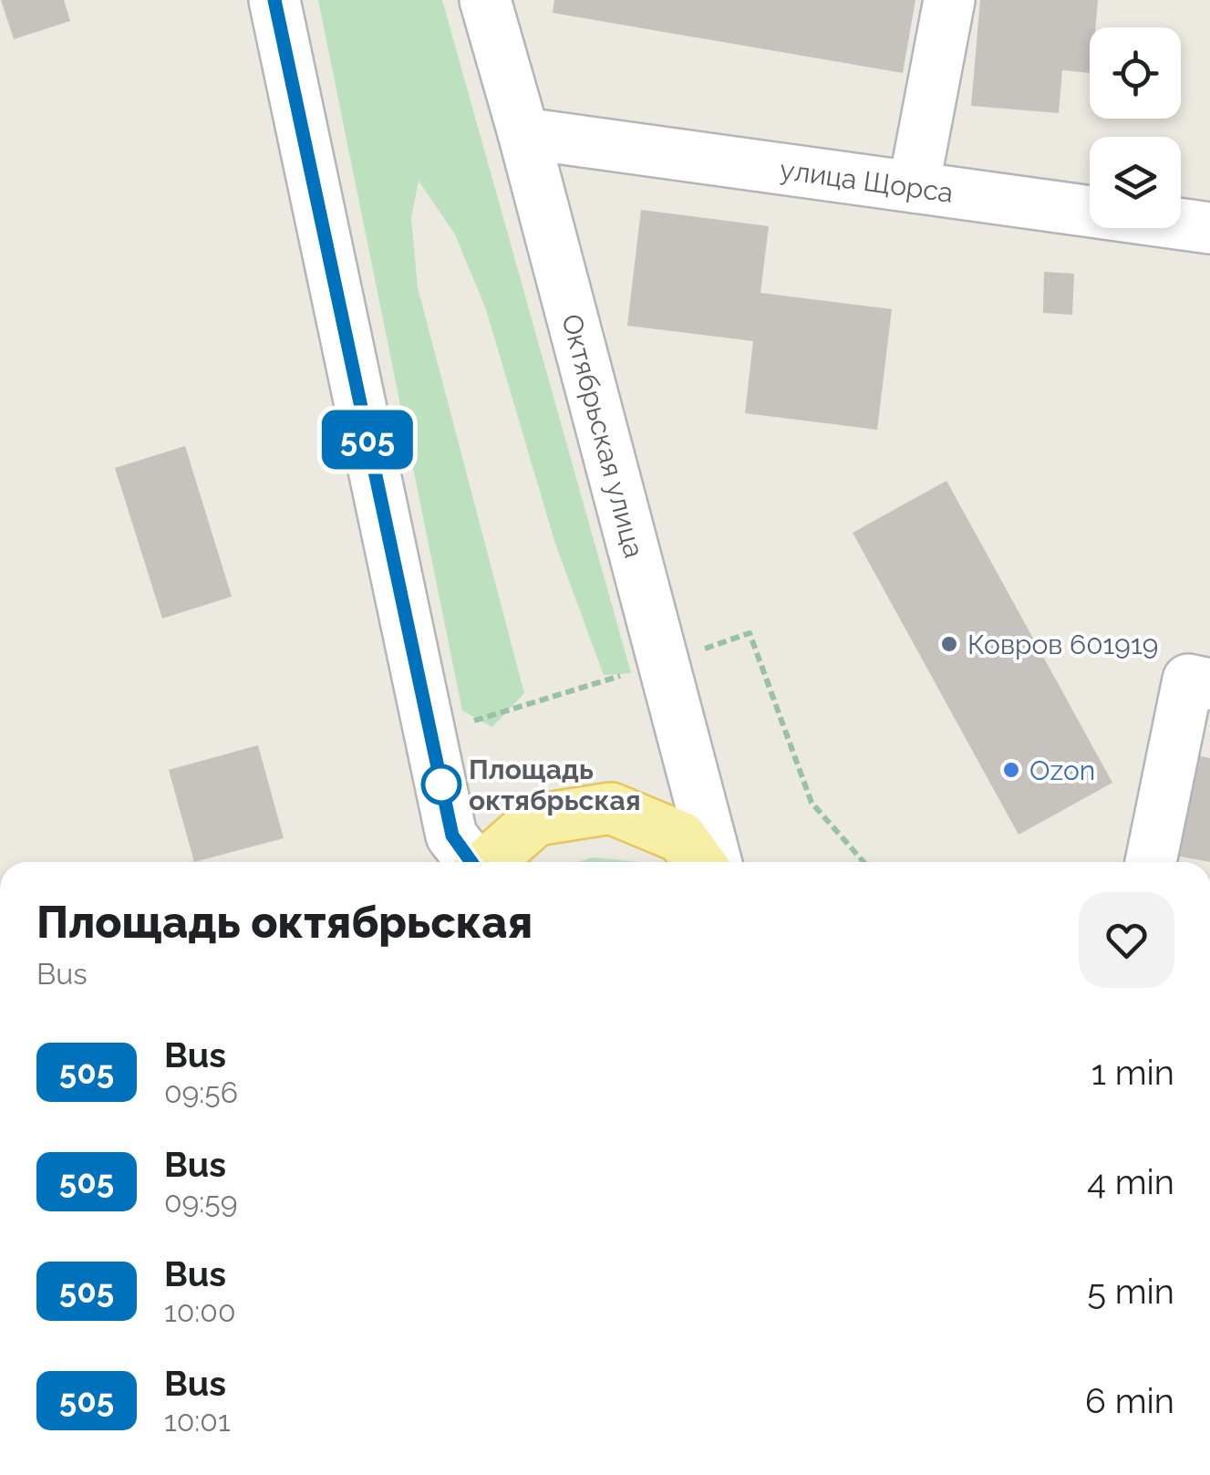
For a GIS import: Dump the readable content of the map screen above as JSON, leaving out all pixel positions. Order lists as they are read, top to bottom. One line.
{"streets":{"street":["улица Щорса","Октябрьская улица"]},"crossings":[["улица Щорса","Октябрьская улица"]],"places":["Ковров 601919","Ozon","Площадь октябрьская"],"lines":["bus line 505"],"page":{"on_map":"505","heading":["Площадь октябрьская","Bus"],"list":[{"mark":"505","name":"Bus","note":"09:56","value":"1 min"},{"mark":"505","name":"Bus","note":"09:59","value":"4 min"},{"mark":"505","name":"Bus","note":"10:00","value":"5 min"},{"mark":"505","name":"Bus","note":"10:01","value":"6 min"}]}}
